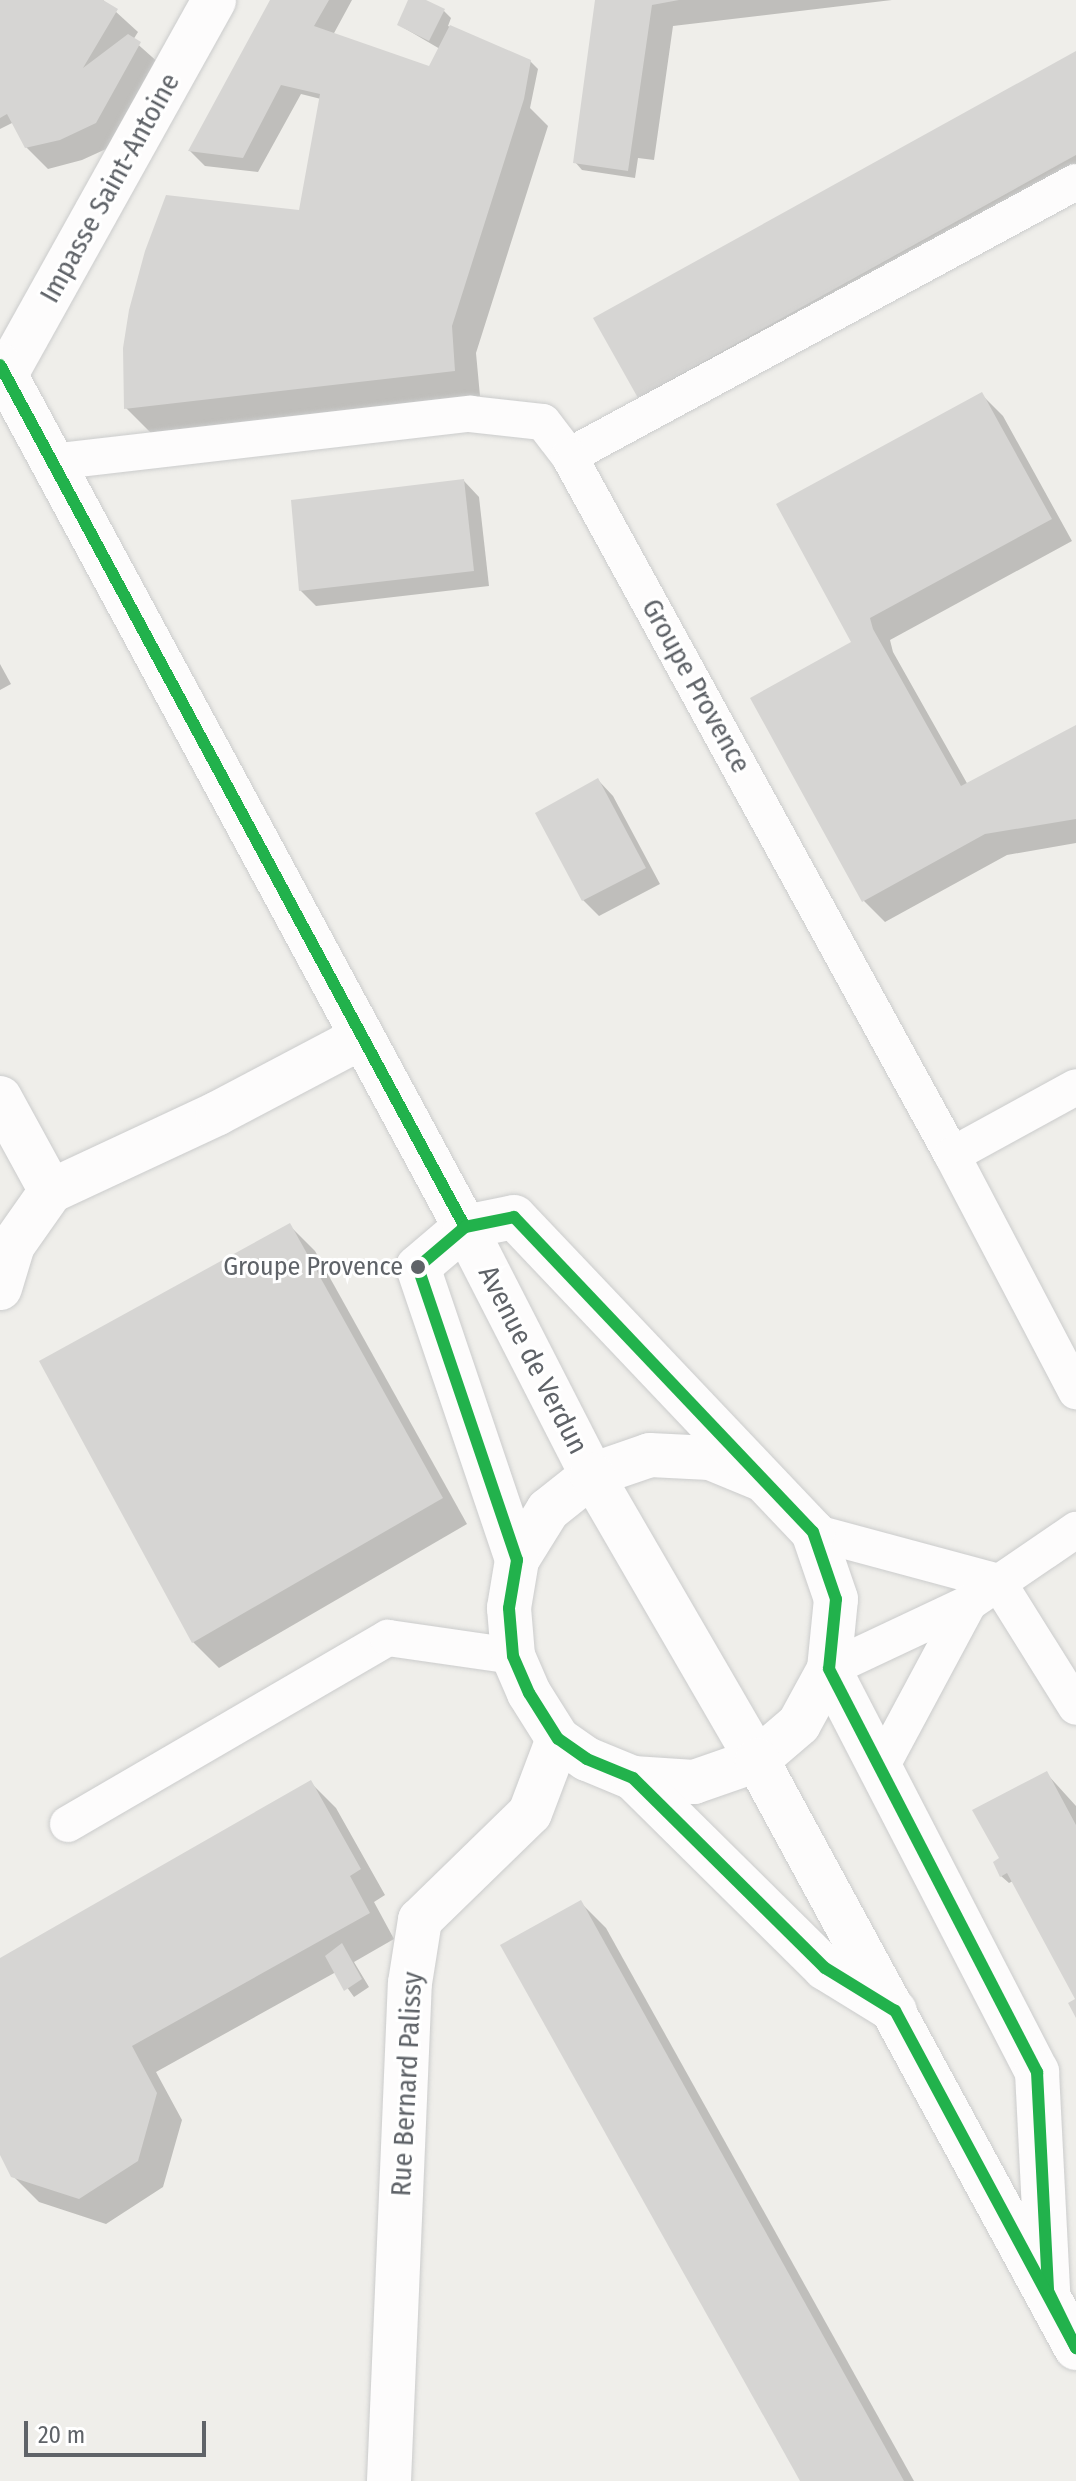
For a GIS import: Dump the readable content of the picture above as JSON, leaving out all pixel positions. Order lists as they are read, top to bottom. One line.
{"streets":{"street":["Impasse Saint-Antoine","Avenue de Verdun","Rue Bernard Palissy"],"lane":["Groupe Provence"]},"crossings":[["Impasse Saint-Antoine","Avenue de Verdun"],["Groupe Provence","Avenue de Verdun"]],"places":["Groupe Provence"],"scale_bar":"20 m"}
